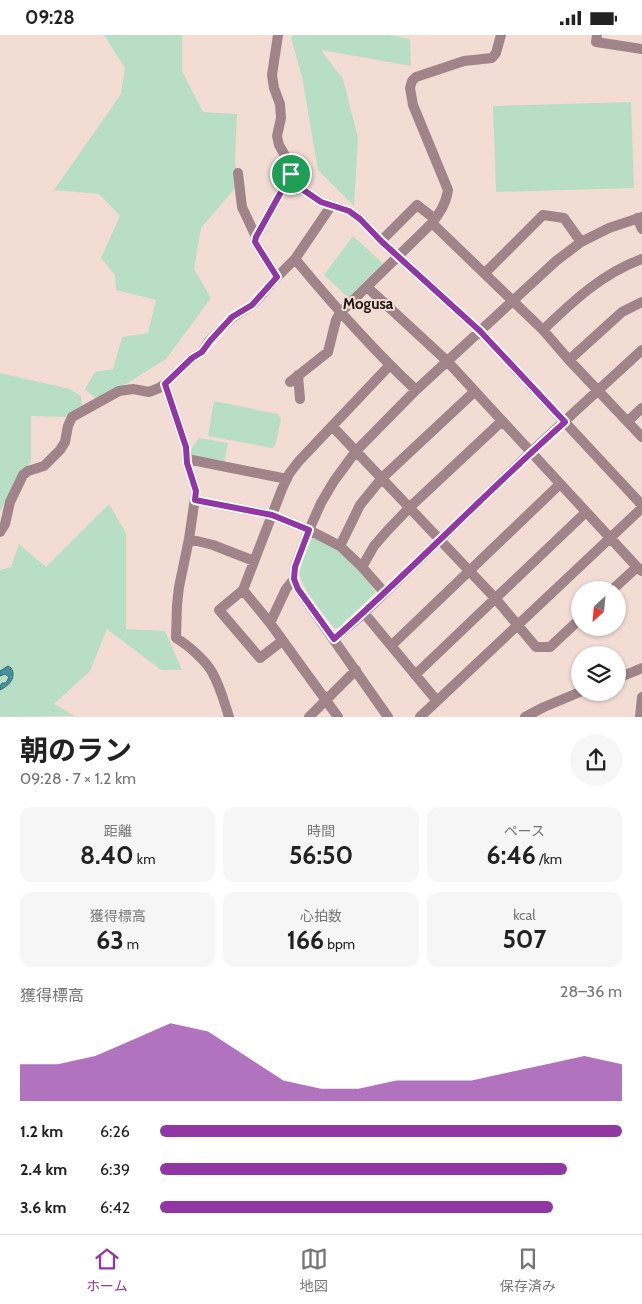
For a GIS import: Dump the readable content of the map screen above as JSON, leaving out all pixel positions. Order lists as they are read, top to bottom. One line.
{"districts":["Mogusa"],"north":"bottom left","page":{"status":"09:28","heading":["朝のラン","09:28 · 7 × 1.2 km"],"stats":[["距離","8.40 km"],["時間","56:50"],["ペース","6:46 /km"],["獲得標高","63 m"],["心拍数","166 bpm"],["kcal","507"]],"chart":["獲得標高","28–36 m"],"list":[{"name":"1.2 km","note":"6:26"},{"name":"2.4 km","note":"6:39"},{"name":"3.6 km","note":"6:42"}],"tabs":["ホーム","地図","保存済み"]}}
